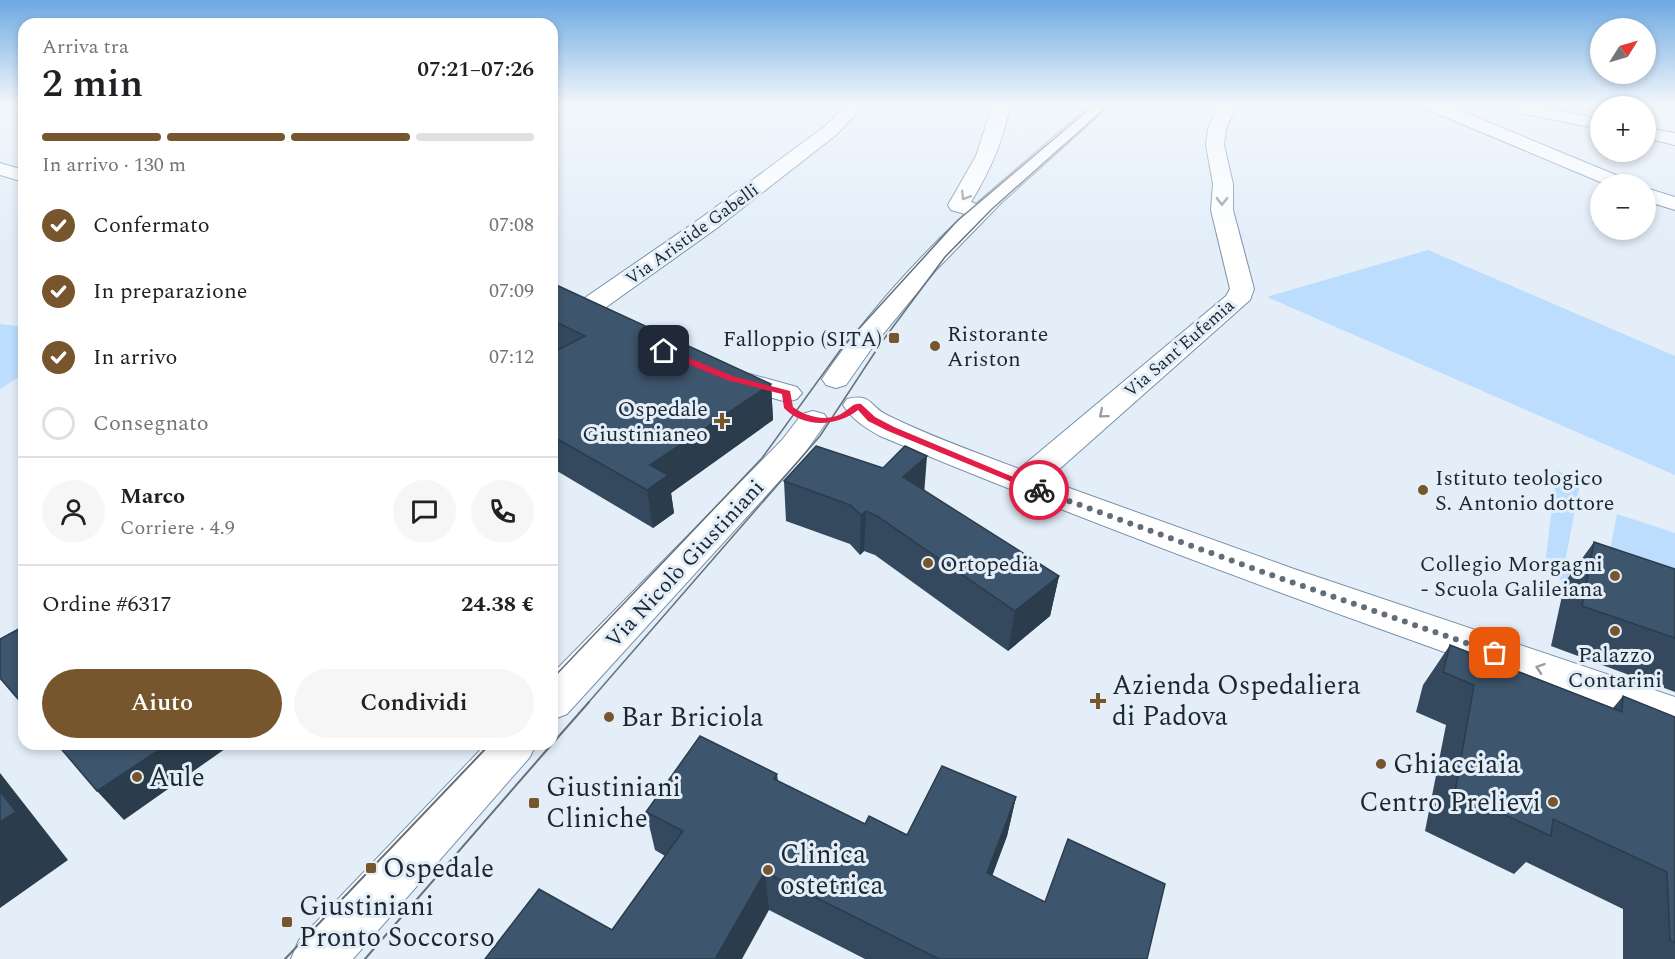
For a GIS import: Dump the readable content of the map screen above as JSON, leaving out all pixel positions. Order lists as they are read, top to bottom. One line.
{"streets":{"street":["Via Aristide Gabelli","Via Sant'Eufemia","Via Nicolò Giustiniani"]},"places":{"transit":["Falloppio (SITA)","Giustiniani Cliniche","Ospedale","Giustiniani Pronto Soccorso"],"other":["Ristorante Ariston","Istituto teologico S. Antonio dottore","Ortopedia","Collegio Morgagni - Scuola Galileiana","Palazzo Contarini","Bar Briciola","Ghiacciaia","Aule","Centro Prelievi","Clinica ostetrica"],"health":["Ospedale Giustinianeo","Azienda Ospedaliera di Padova"]},"north":"top right","page":{"map_buttons":["+","−"],"heading":["2 min","Arriva tra","07:21–07:26"],"panel":["Marco","Corriere · 4.9","Ordine #6317","24.38 €"],"bar":"In arrivo · 130 m","list":[["Confermato","07:08"],["In preparazione","07:09"],["In arrivo","07:12"],"Consegnato"],"buttons":["Aiuto","Condividi"]}}
